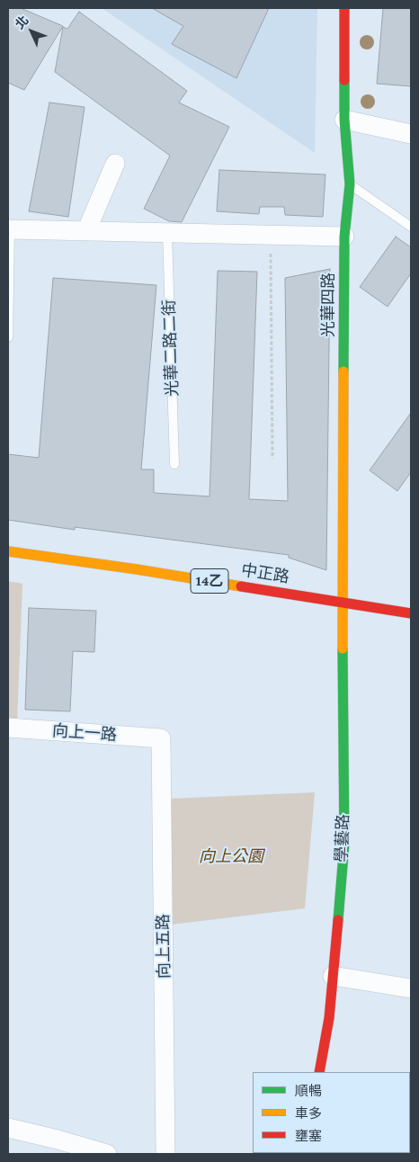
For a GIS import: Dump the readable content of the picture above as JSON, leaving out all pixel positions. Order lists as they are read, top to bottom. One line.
{"streets":{"street":["光華四路","中正路","14乙","向上一路","學藝路","向上五路"],"lane":["光華二路二街"]},"crossings":[["光華四路","中正路"],["光華四路","學藝路"],["中正路","學藝路"],["向上一路","向上五路"]],"parks":["向上公園"],"legend":["順暢","車多","壅塞"],"north":"top left"}
